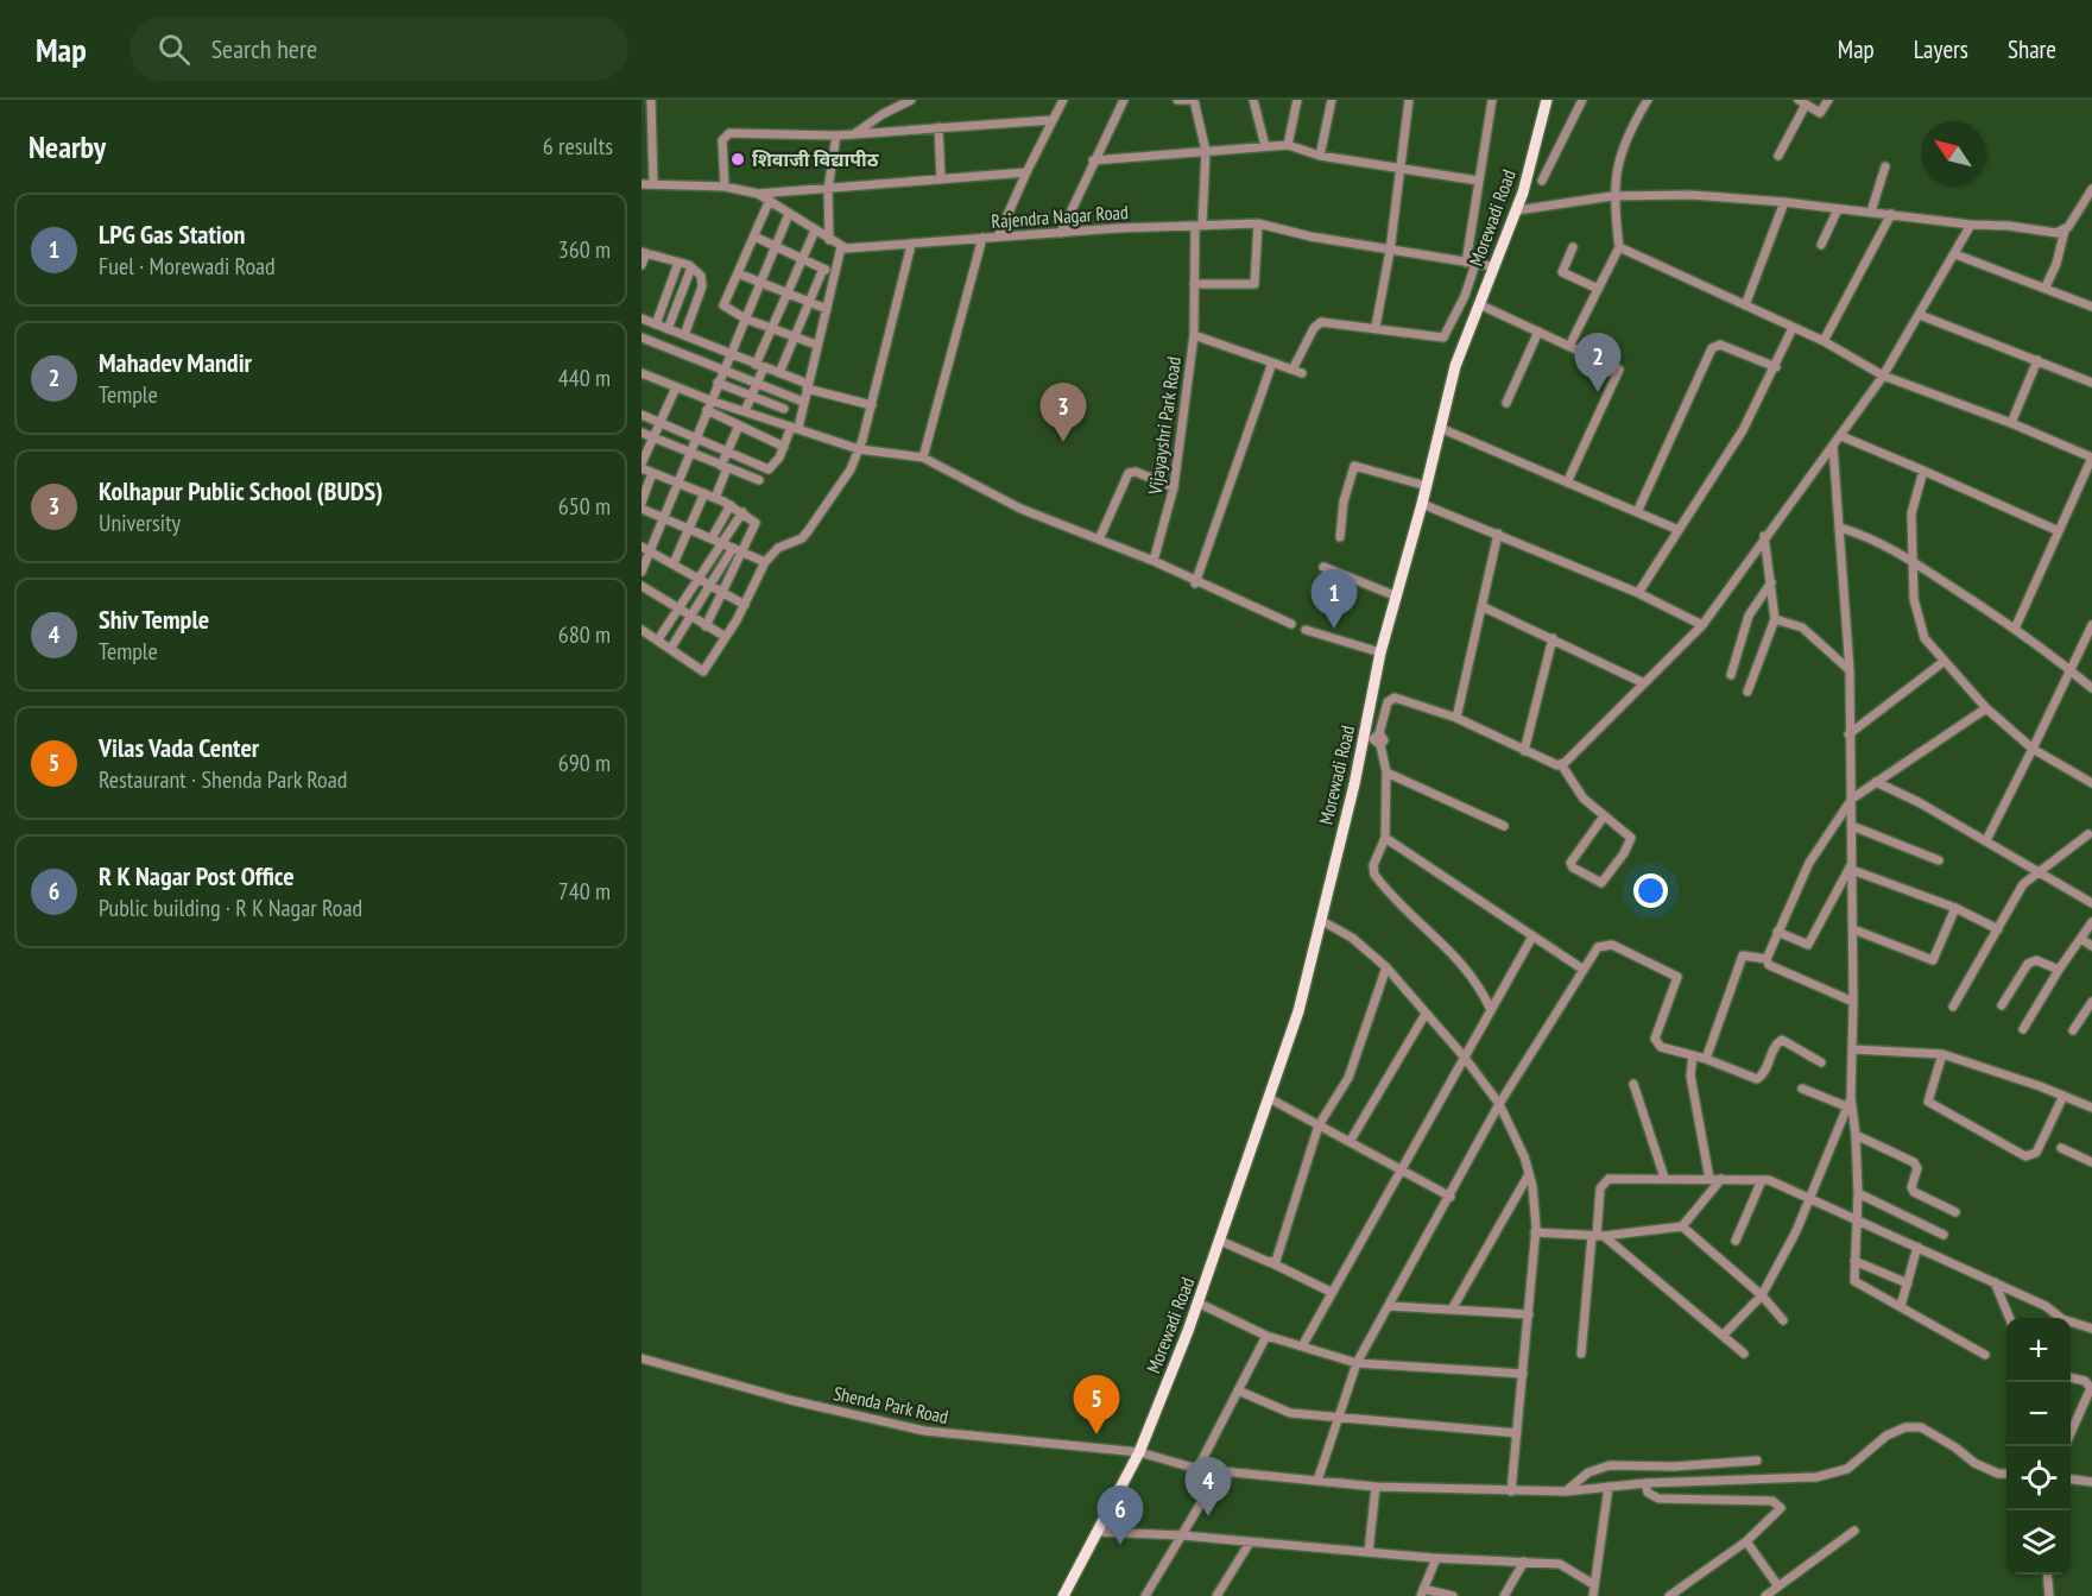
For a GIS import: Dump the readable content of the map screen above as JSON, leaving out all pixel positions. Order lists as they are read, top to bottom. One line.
{"streets":{"main road":["Morewadi Road"],"street":["Rajendra Nagar Road","Vijayayshri Park Road","Shenda Park Road"]},"crossings":[["Rajendra Nagar Road","Morewadi Road"],["Rajendra Nagar Road","Vijayayshri Park Road"],["Morewadi Road","Shenda Park Road"]],"places":["शिवाजी विद्यापीठ"],"north":"top left","page":{"header":"Map","search":"Search here","nav":["Map","Layers","Share"],"heading":["Nearby","6 results"],"list":[{"mark":"1","name":"LPG Gas Station","note":"Fuel · Morewadi Road","value":"360 m"},{"mark":"2","name":"Mahadev Mandir","note":"Temple","value":"440 m"},{"mark":"3","name":"Kolhapur Public School (BUDS)","note":"University","value":"650 m"},{"mark":"4","name":"Shiv Temple","note":"Temple","value":"680 m"},{"mark":"5","name":"Vilas Vada Center","note":"Restaurant · Shenda Park Road","value":"690 m"},{"mark":"6","name":"R K Nagar Post Office","note":"Public building · R K Nagar Road","value":"740 m"}],"pins":["2","3","1","5","4","6"],"map_buttons":["+","−"]}}
